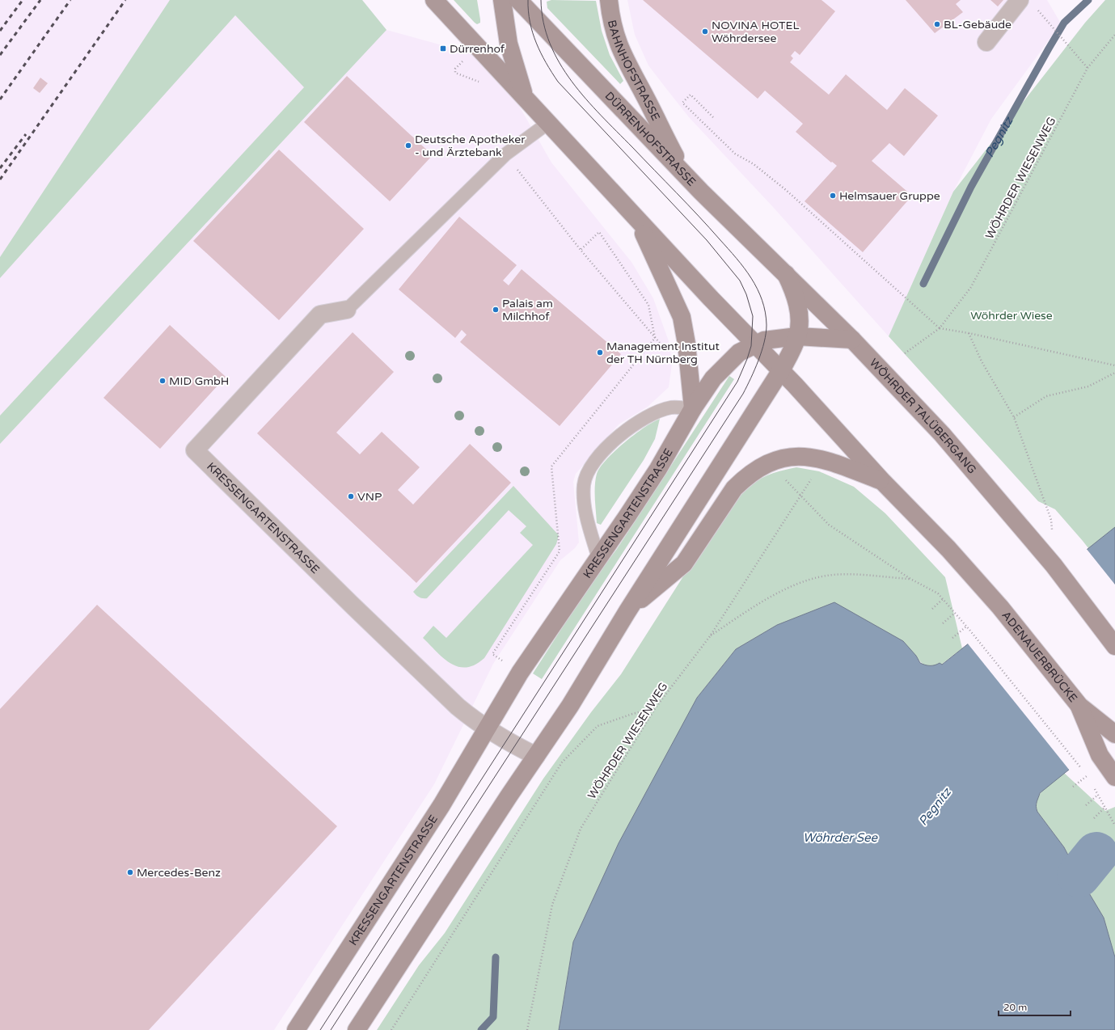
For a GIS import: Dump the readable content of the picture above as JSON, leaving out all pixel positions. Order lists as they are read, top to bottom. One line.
{"streets":{"main road":["BAHNHOFSTRASSE","DÜRRENHOFSTRASSE","WÖHRDER TALÜBERGANG","KRESSENGARTENSTRASSE","ADENAUERBRÜCKE"],"path":["WÖHRDER WIESENWEG"]},"crossings":[["BAHNHOFSTRASSE","DÜRRENHOFSTRASSE"],["DÜRRENHOFSTRASSE","WÖHRDER TALÜBERGANG"],["WÖHRDER TALÜBERGANG","KRESSENGARTENSTRASSE"]],"water":["Pegnitz","Wöhrder See"],"parks":["Wöhrder Wiese"],"places":{"other":["BL-Gebäude","NOVINA HOTEL Wöhrdersee","Deutsche Apotheker - und Ärztebank","Helmsauer Gruppe","Palais am Milchhof","Management Institut der TH Nürnberg","MID GmbH","VNP","Mercedes-Benz"],"transit":["Dürrenhof"]},"scale_bar":"20 m"}
